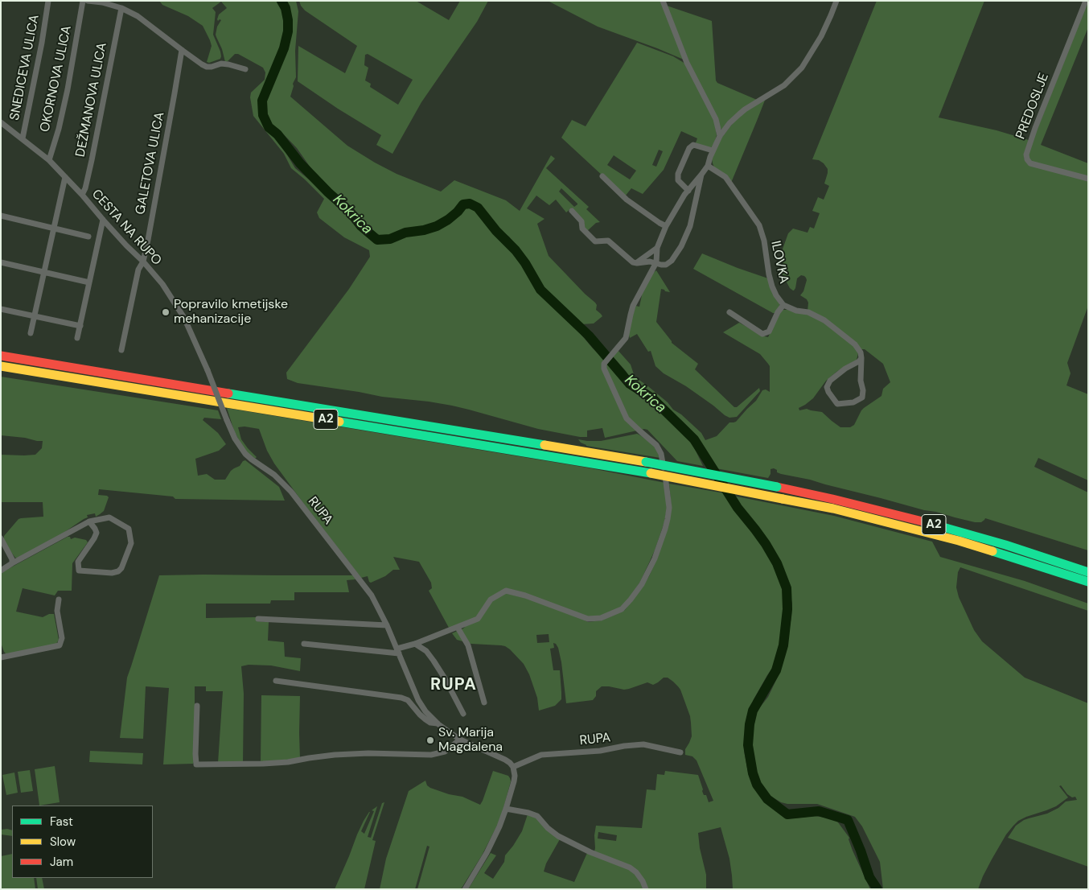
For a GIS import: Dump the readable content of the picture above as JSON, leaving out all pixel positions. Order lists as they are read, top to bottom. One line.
{"streets":{"highway":["A2"],"street":["SNEDICEVA ULICA","OKORNOVA ULICA","DEŽMANOVA ULICA","PREDOSLJE","GALETOVA ULICA","CESTA NA RUPO","ILOVKA","RUPA"]},"crossings":[["SNEDICEVA ULICA","CESTA NA RUPO"],["OKORNOVA ULICA","CESTA NA RUPO"],["DEŽMANOVA ULICA","CESTA NA RUPO"],["GALETOVA ULICA","CESTA NA RUPO"],["CESTA NA RUPO","RUPA"]],"districts":["RUPA"],"water":["Kokrica"],"places":["Popravilo kmetijske mehanizacije","Sv. Marija Magdalena"],"legend":["Fast","Slow","Jam"]}
